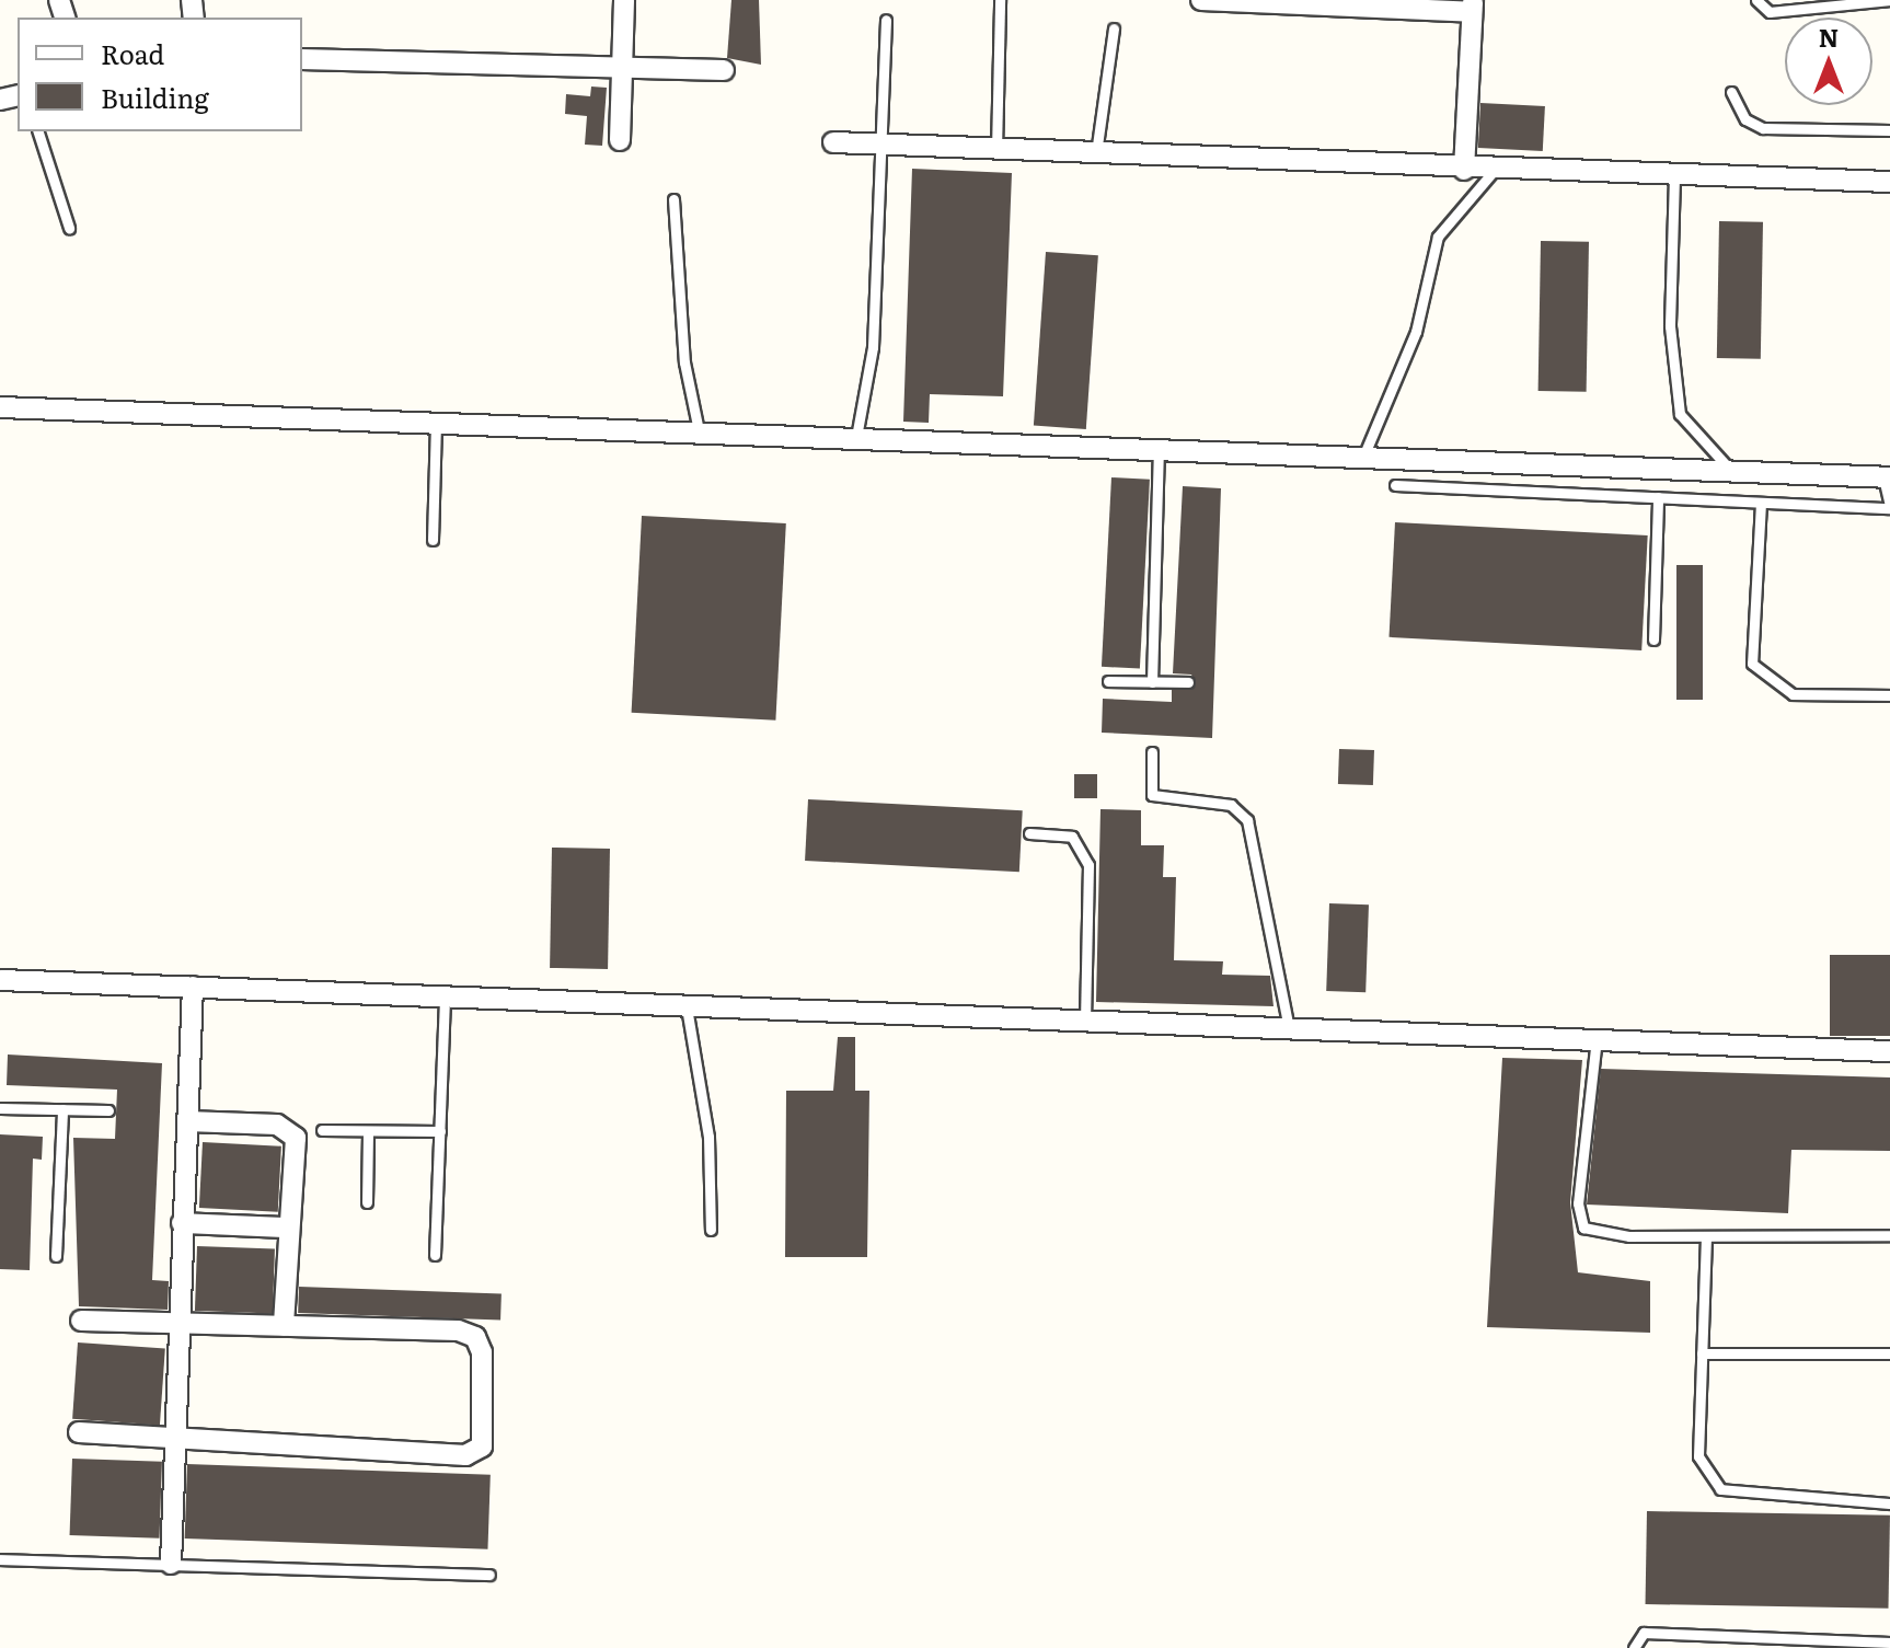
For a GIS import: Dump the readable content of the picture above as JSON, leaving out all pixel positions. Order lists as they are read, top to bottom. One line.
{"legend":["Road","Building"],"north":"top"}
